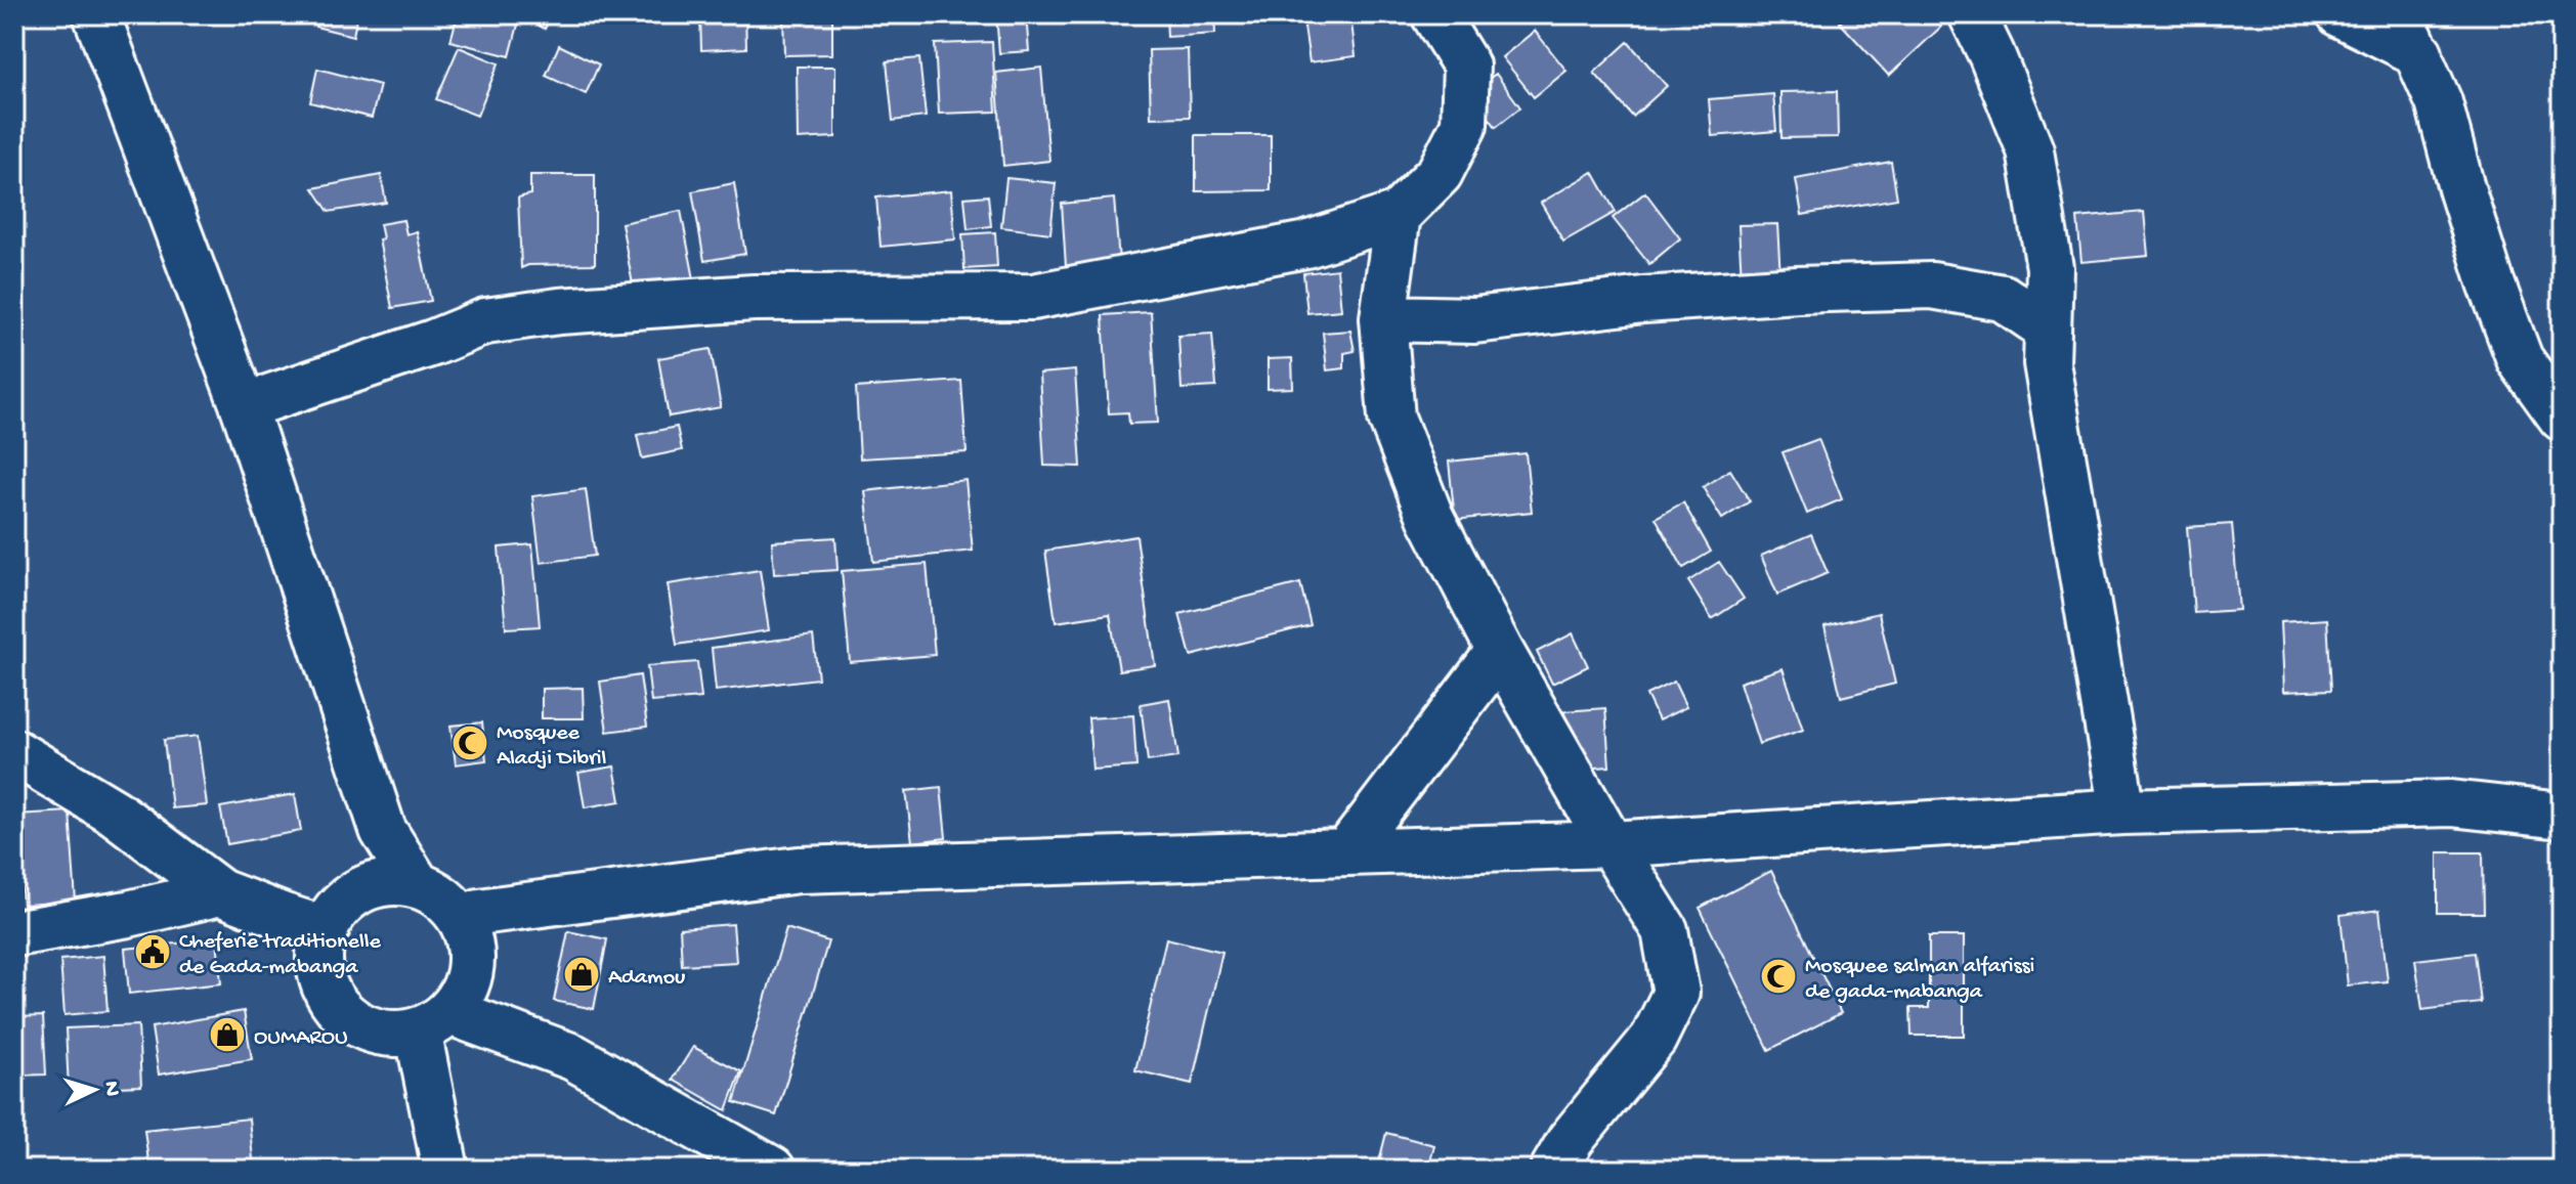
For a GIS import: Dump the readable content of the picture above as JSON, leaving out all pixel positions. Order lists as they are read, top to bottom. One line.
{"places":{"mosque":["Mosquee Aladji Dibril","Mosquee salman alfarissi de gada-mabanga"],"public building":["Cheferie traditionelle de Gada-mabanga"],"shop":["Adamou","OUMAROU"]},"north":"right"}
